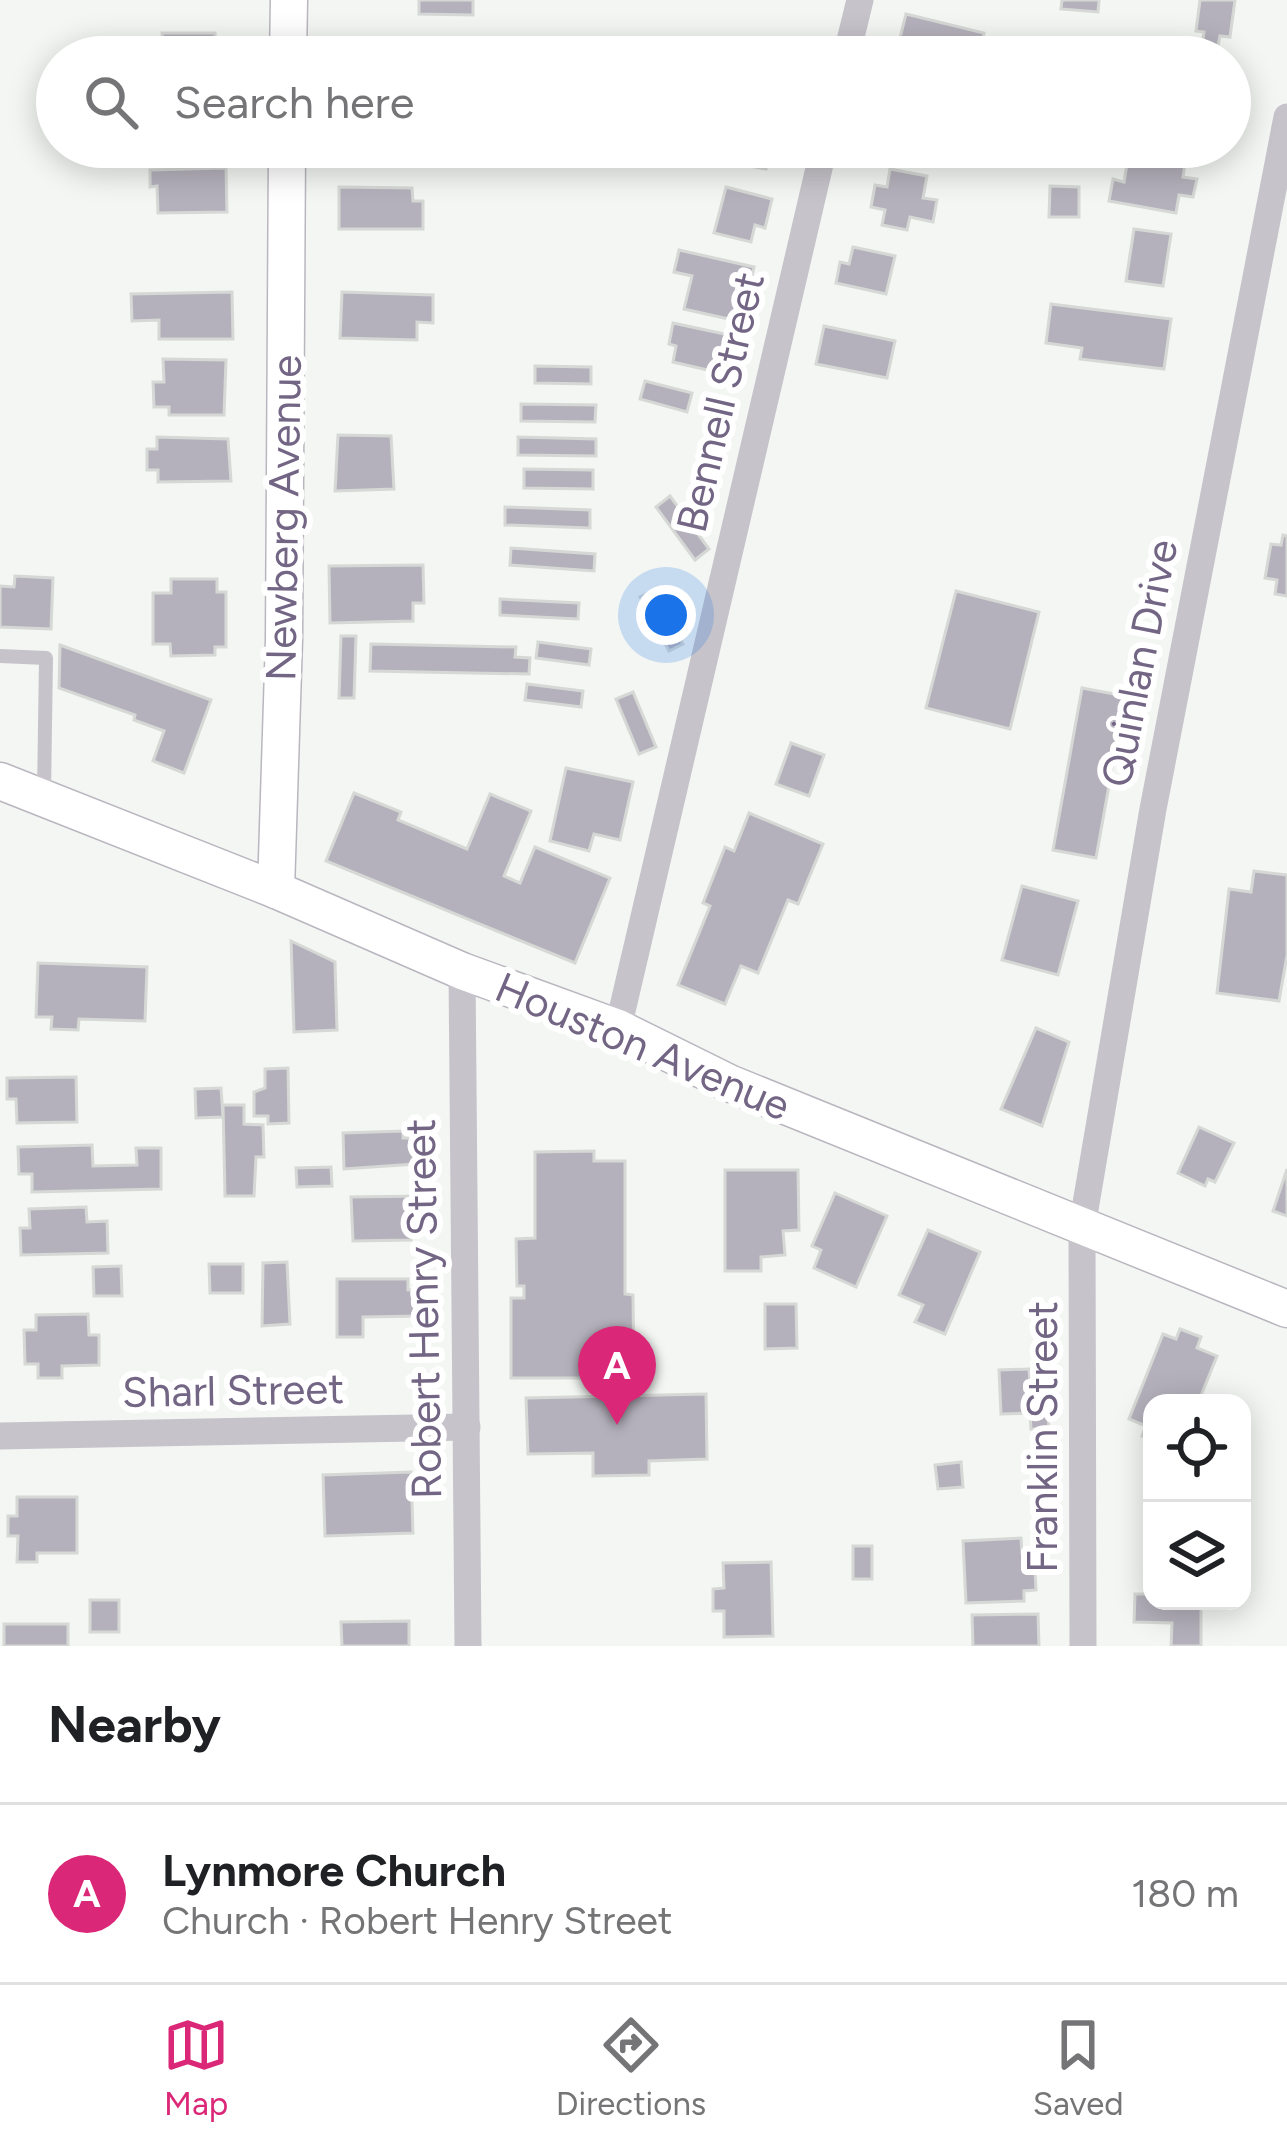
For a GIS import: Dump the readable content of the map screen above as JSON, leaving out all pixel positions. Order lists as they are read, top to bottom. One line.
{"streets":{"street":["Bennell Street","Newberg Avenue","Quinlan Drive","Houston Avenue","Robert Henry Street","Sharl Street","Franklin Street"]},"crossings":[["Bennell Street","Houston Avenue"],["Newberg Avenue","Houston Avenue"],["Quinlan Drive","Houston Avenue"],["Quinlan Drive","Franklin Street"],["Houston Avenue","Robert Henry Street"],["Houston Avenue","Franklin Street"],["Robert Henry Street","Sharl Street"]],"page":{"search":"Search here","pins":"A","heading":"Nearby","list":[{"mark":"A","name":"Lynmore Church","note":"Church · Robert Henry Street","value":"180 m"}],"nav":["Map","Directions","Saved"]}}
